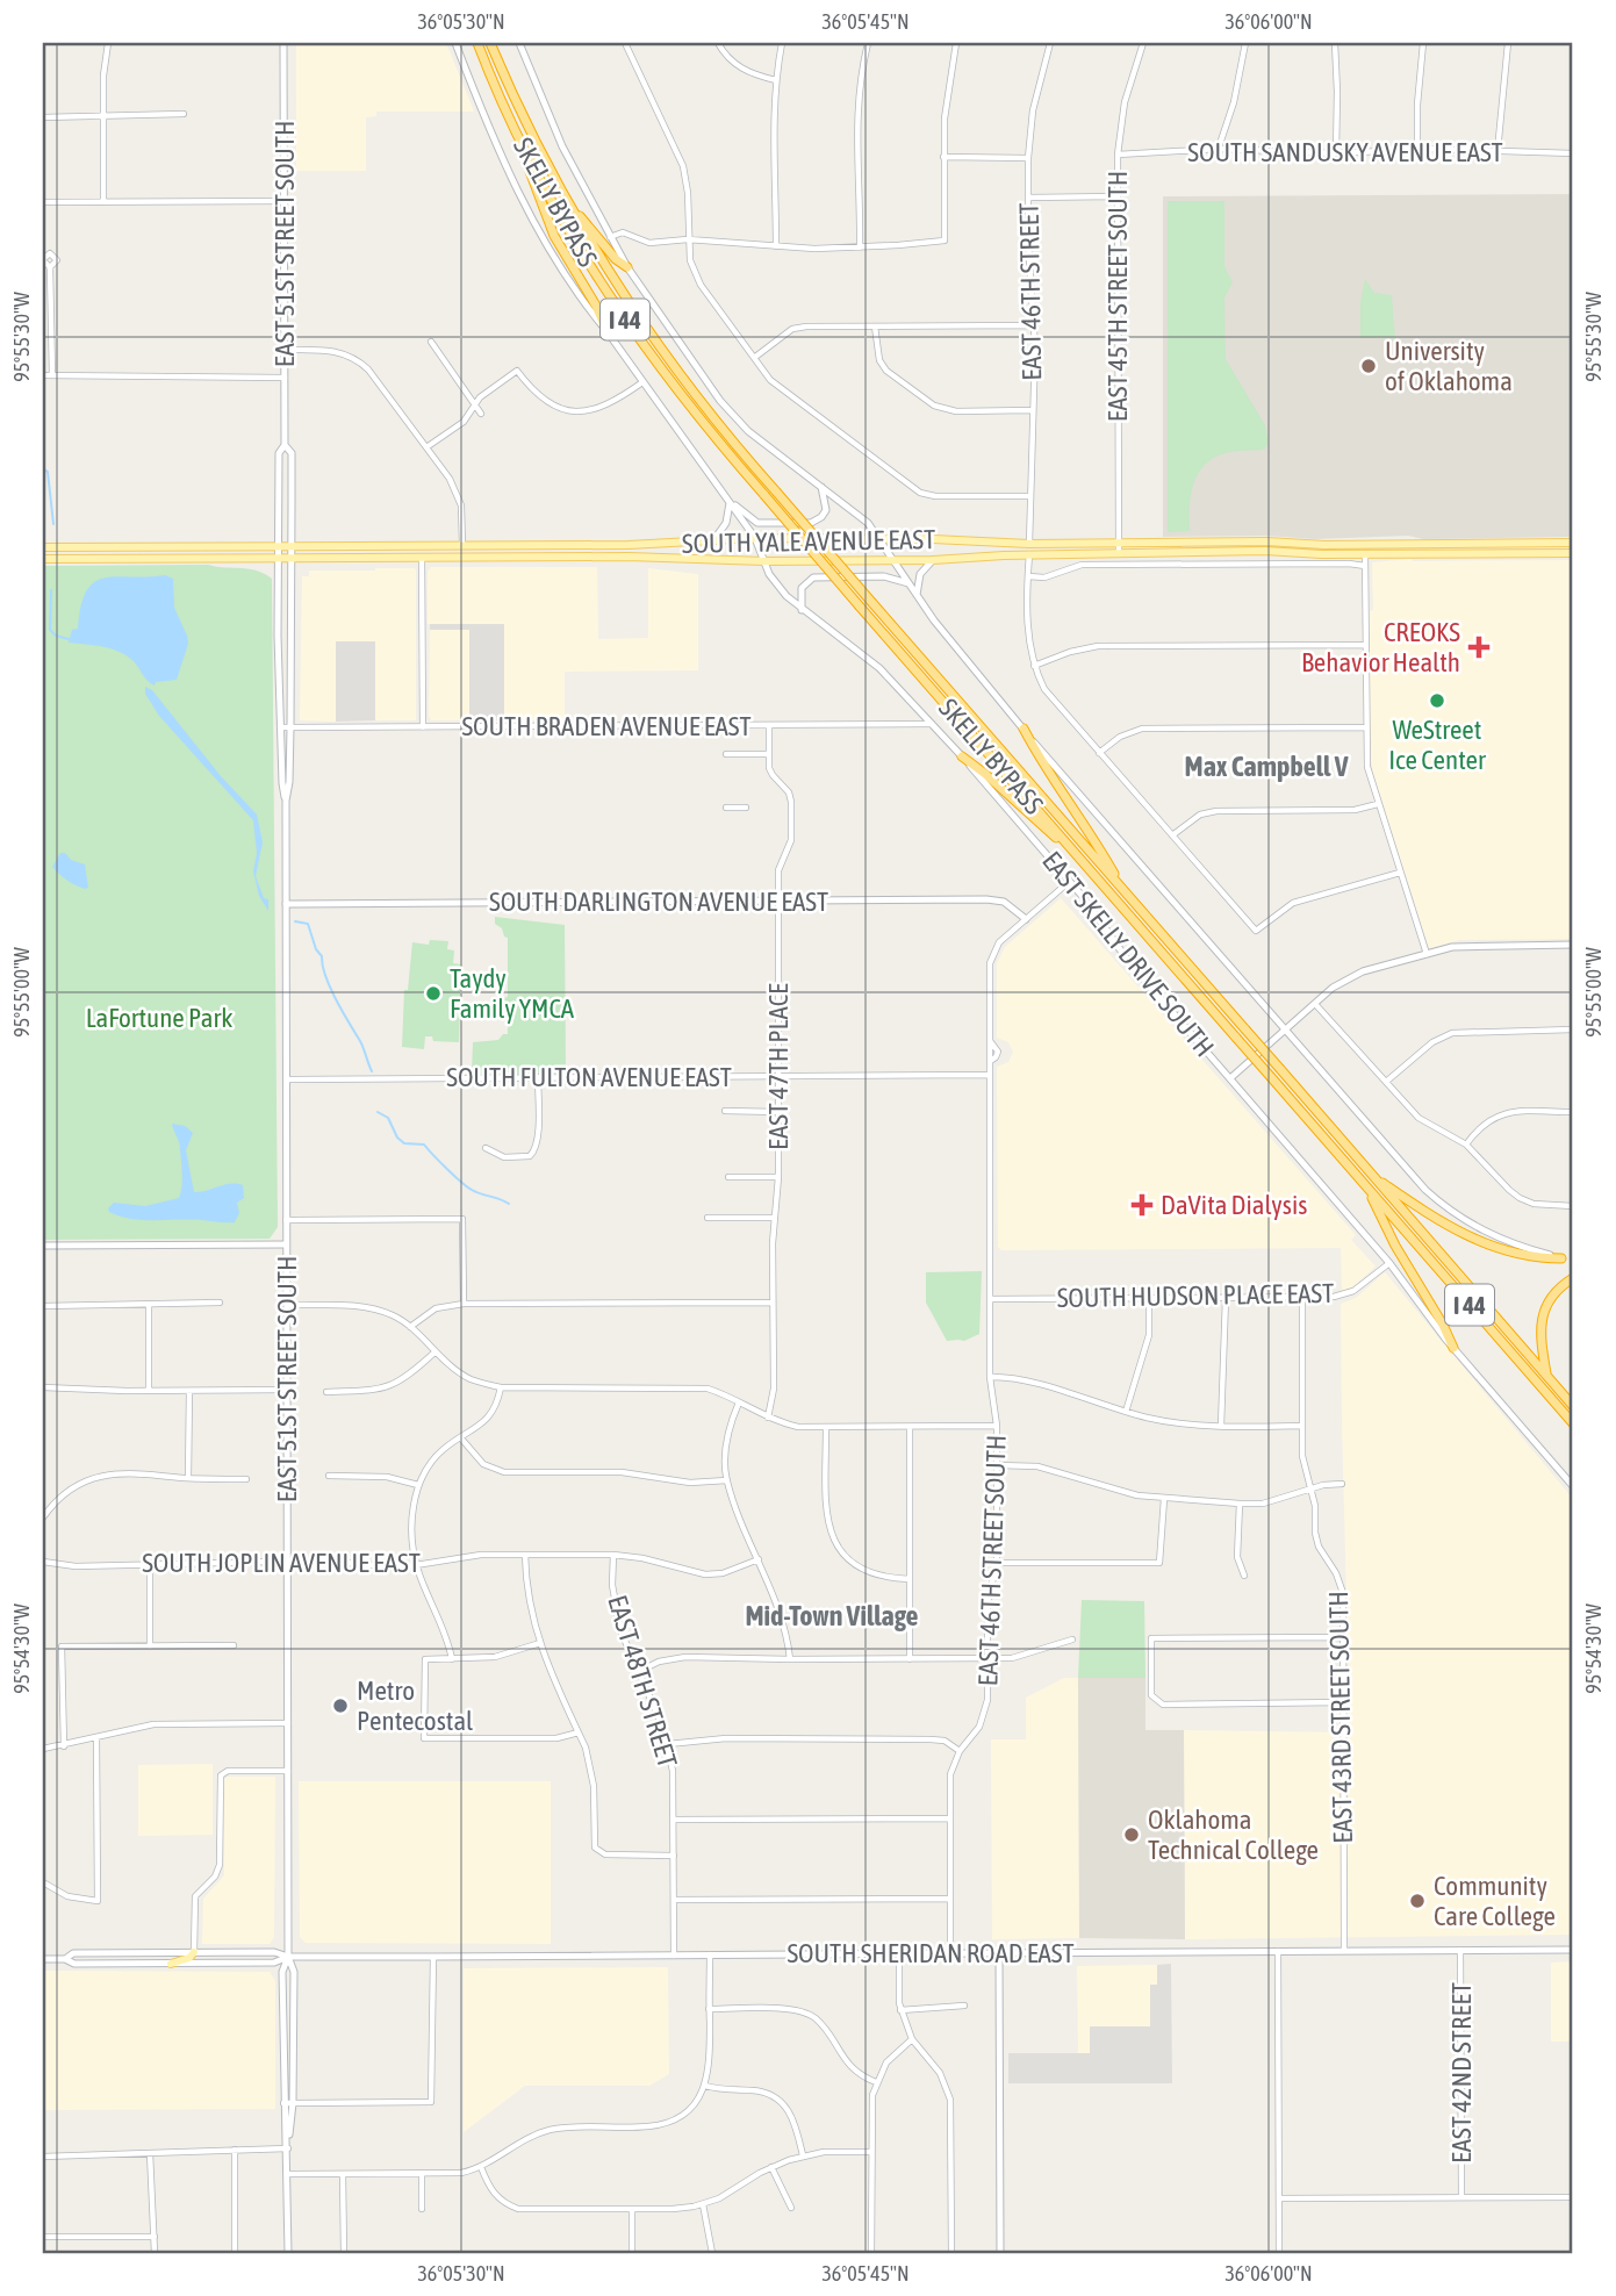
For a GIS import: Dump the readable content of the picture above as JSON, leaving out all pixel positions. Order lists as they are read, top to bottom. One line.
{"streets":{"highway":["SKELLY BYPASS","I 44"],"main road":["EAST 51ST STREET SOUTH","SOUTH YALE AVENUE EAST","SOUTH DARLINGTON AVENUE EAST","EAST SKELLY DRIVE SOUTH","SOUTH SHERIDAN ROAD EAST"],"street":["SOUTH SANDUSKY AVENUE EAST","EAST 46TH STREET","EAST 45TH STREET SOUTH","SOUTH BRADEN AVENUE EAST","EAST 47TH PLACE","SOUTH FULTON AVENUE EAST","SOUTH HUDSON PLACE EAST","EAST 46TH STREET SOUTH","SOUTH JOPLIN AVENUE EAST","EAST 48TH STREET","EAST 43RD STREET SOUTH","EAST 42ND STREET"]},"crossings":[["SOUTH SANDUSKY AVENUE EAST","EAST 45TH STREET SOUTH"],["EAST 51ST STREET SOUTH","SOUTH YALE AVENUE EAST"],["EAST 51ST STREET SOUTH","SOUTH BRADEN AVENUE EAST"],["EAST 51ST STREET SOUTH","SOUTH DARLINGTON AVENUE EAST"],["EAST 51ST STREET SOUTH","SOUTH FULTON AVENUE EAST"],["EAST 51ST STREET SOUTH","SOUTH JOPLIN AVENUE EAST"],["EAST 51ST STREET SOUTH","SOUTH SHERIDAN ROAD EAST"],["EAST 46TH STREET","SOUTH YALE AVENUE EAST"],["EAST 45TH STREET SOUTH","SOUTH YALE AVENUE EAST"],["SOUTH YALE AVENUE EAST","EAST SKELLY DRIVE SOUTH"],["SOUTH BRADEN AVENUE EAST","EAST SKELLY DRIVE SOUTH"],["SOUTH BRADEN AVENUE EAST","EAST 47TH PLACE"],["SOUTH DARLINGTON AVENUE EAST","EAST 47TH PLACE"],["SOUTH DARLINGTON AVENUE EAST","EAST 46TH STREET SOUTH"],["EAST SKELLY DRIVE SOUTH","SOUTH HUDSON PLACE EAST"],["EAST SKELLY DRIVE SOUTH","EAST 46TH STREET SOUTH"],["EAST 47TH PLACE","SOUTH FULTON AVENUE EAST"],["SOUTH FULTON AVENUE EAST","EAST 46TH STREET SOUTH"],["SOUTH HUDSON PLACE EAST","EAST 46TH STREET SOUTH"],["SOUTH HUDSON PLACE EAST","EAST 43RD STREET SOUTH"],["EAST 46TH STREET SOUTH","SOUTH SHERIDAN ROAD EAST"],["SOUTH JOPLIN AVENUE EAST","EAST 48TH STREET"],["EAST 48TH STREET","SOUTH SHERIDAN ROAD EAST"],["EAST 43RD STREET SOUTH","SOUTH SHERIDAN ROAD EAST"],["SOUTH SHERIDAN ROAD EAST","EAST 42ND STREET"]],"districts":["Max Campbell V","Mid-Town Village"],"parks":["LaFortune Park"],"places":{"other":["University of Oklahoma","WeStreet Ice Center","Taydy Family YMCA","Metro Pentecostal","Oklahoma Technical College","Community Care College"],"health":["CREOKS Behavior Health","DaVita Dialysis"]},"coordinates":["36°05'30\"N","36°05'45\"N","36°06'00\"N","95°55'30\"W","95°55'00\"W","95°54'30\"W"]}
